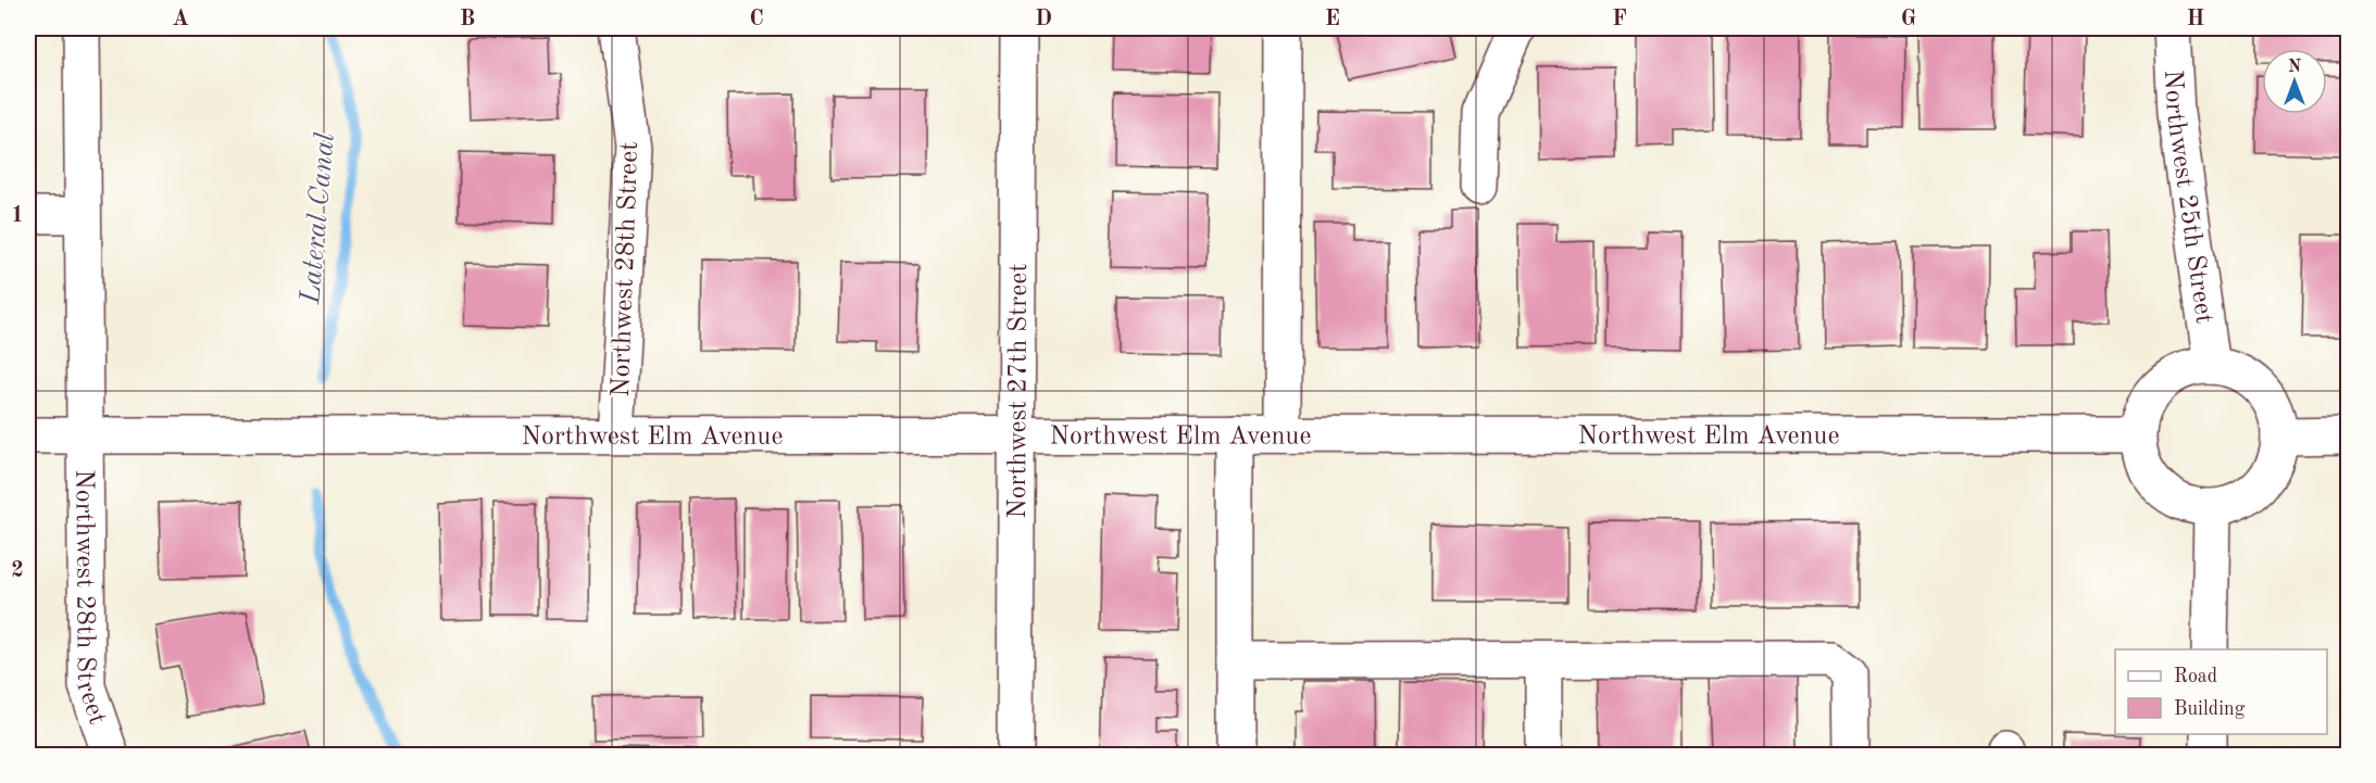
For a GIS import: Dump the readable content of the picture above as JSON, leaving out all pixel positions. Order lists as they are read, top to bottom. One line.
{"streets":{"street":["Northwest 25th Street","Northwest 28th Street","Northwest 27th Street","Northwest Elm Avenue"]},"crossings":[["Northwest 25th Street","Northwest Elm Avenue"],["Northwest 28th Street","Northwest Elm Avenue"],["Northwest 27th Street","Northwest Elm Avenue"]],"water":["Lateral Canal"],"legend":["Road","Building"],"north":"top","grid":{"columns":["A","B","C","D","E","F","G","H"],"rows":["1","2"]}}
